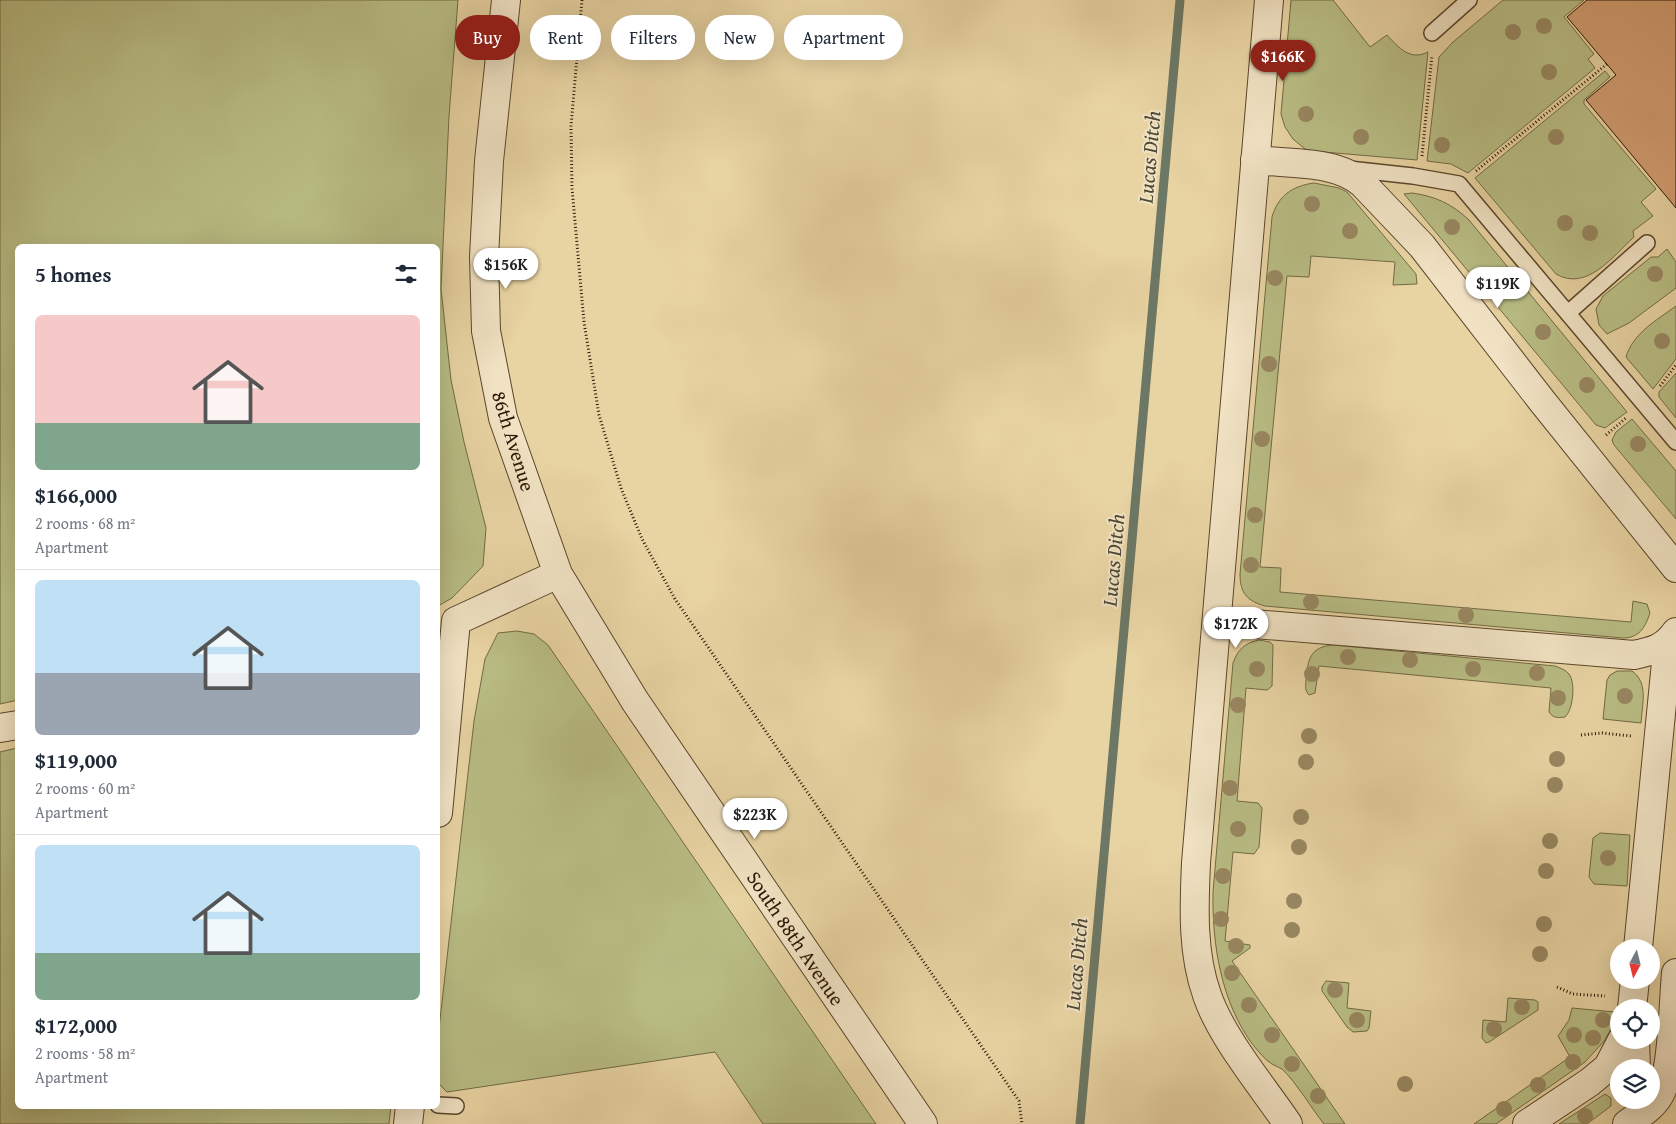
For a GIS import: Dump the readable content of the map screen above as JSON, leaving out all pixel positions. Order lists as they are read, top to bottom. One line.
{"streets":{"street":["86th Avenue","South 88th Avenue"]},"crossings":[["86th Avenue","South 88th Avenue"]],"water":["Lucas Ditch"],"north":"bottom","page":{"chip":["Buy","Rent","Filters","New","Apartment"],"price":["$166K","$156K","$119K","$172K","$223K"],"heading":"5 homes","list":[{"name":"$166,000","note":"2 rooms · 68 m² · Apartment"},{"name":"$119,000","note":"2 rooms · 60 m² · Apartment"},{"name":"$172,000","note":"2 rooms · 58 m² · Apartment"}]}}
